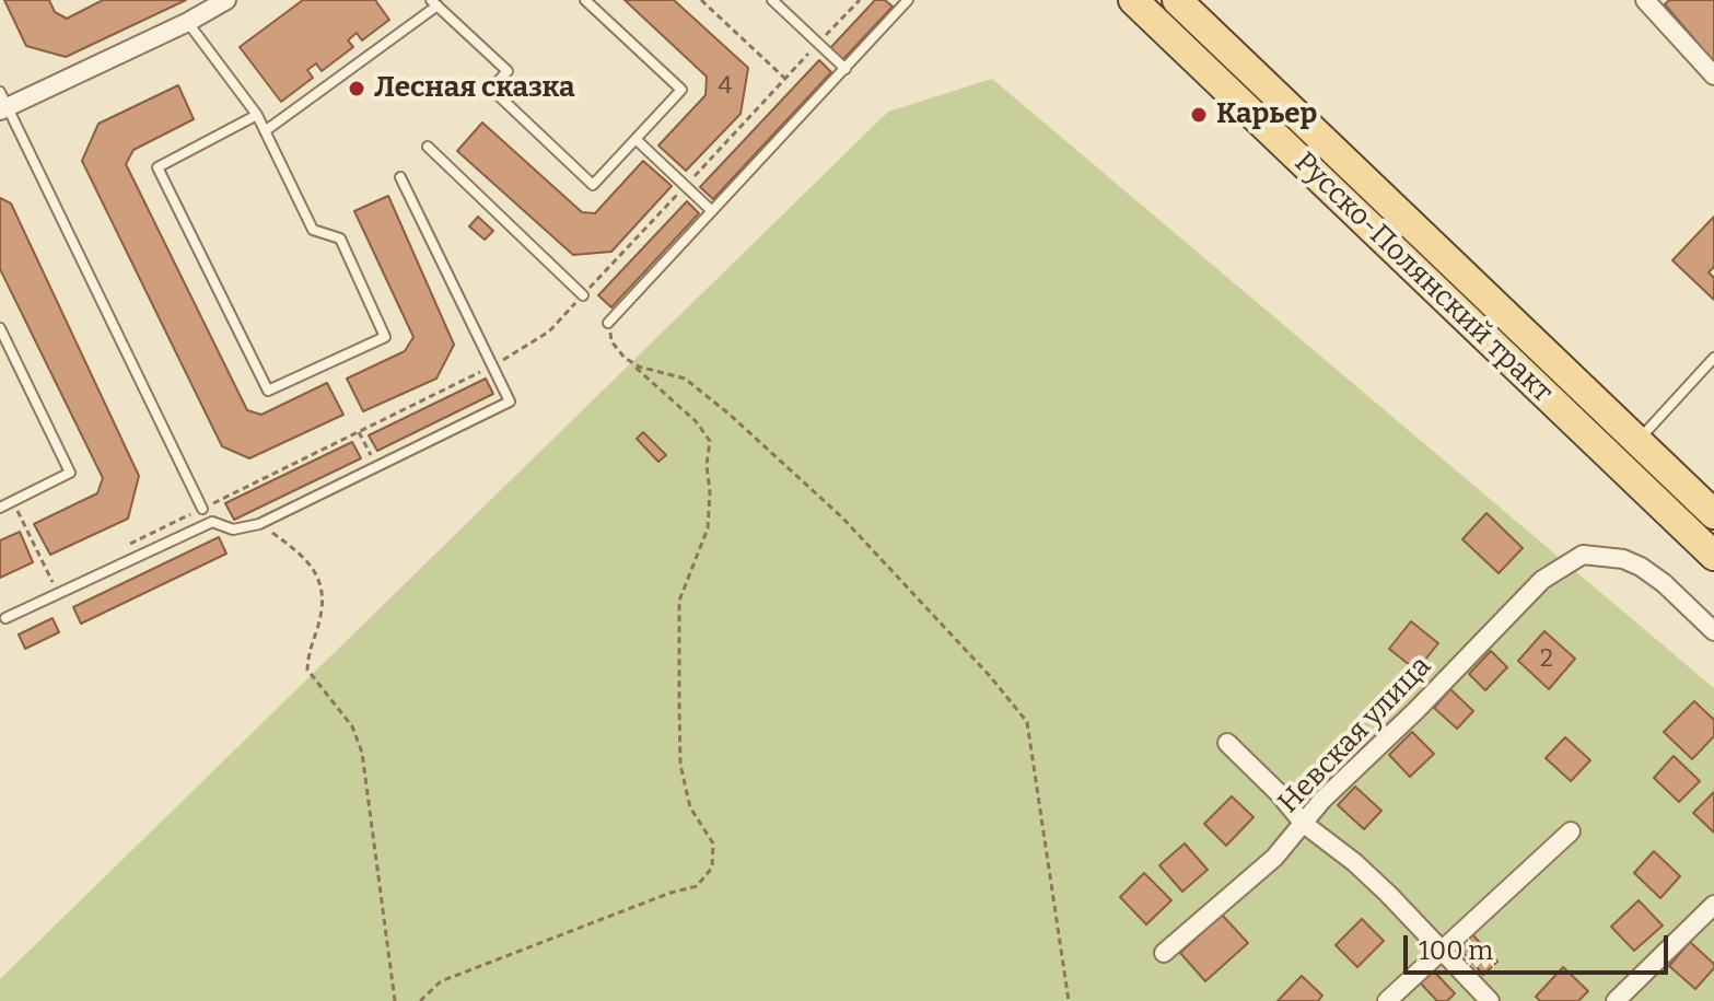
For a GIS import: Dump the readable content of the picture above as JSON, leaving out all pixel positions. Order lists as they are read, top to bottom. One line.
{"streets":{"main road":["Русско-Полянский тракт"],"street":["Невская улица"]},"places":["Лесная сказка","Карьер"],"house_numbers":["4","2"],"scale_bar":"100 m"}
